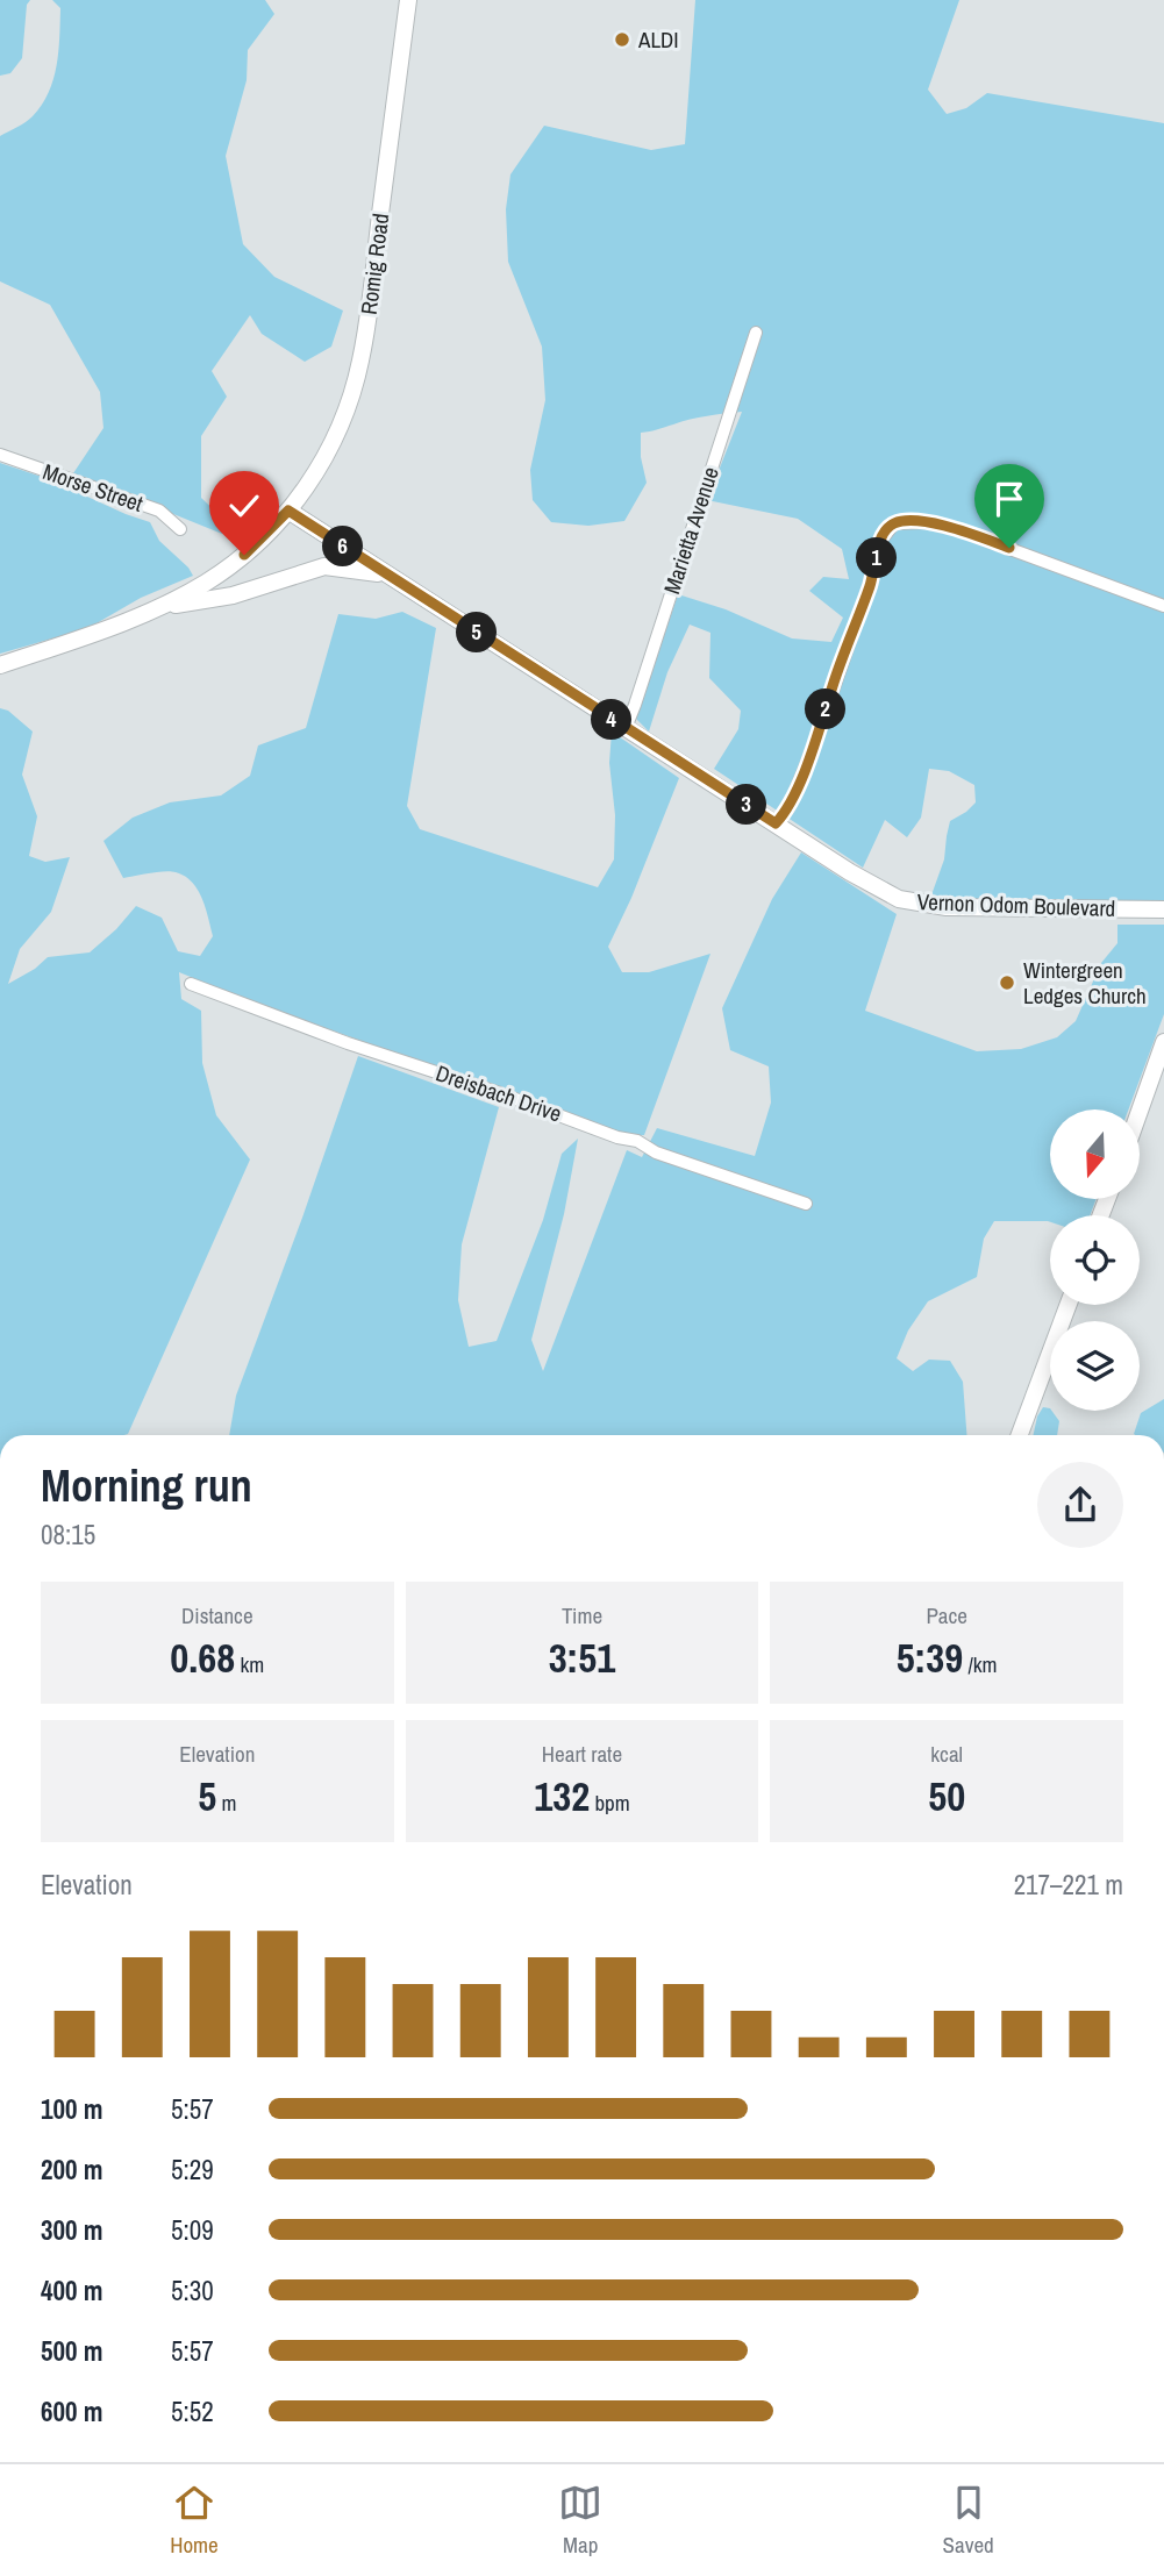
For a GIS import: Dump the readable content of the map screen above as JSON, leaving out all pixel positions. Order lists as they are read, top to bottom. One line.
{"streets":{"main road":["Romig Road","Vernon Odom Boulevard"],"street":["Morse Street","Marietta Avenue","Dreisbach Drive"]},"crossings":[["Romig Road","Vernon Odom Boulevard"],["Marietta Avenue","Vernon Odom Boulevard"]],"places":["ALDI","Wintergreen Ledges Church"],"north":"bottom","page":{"pins":["6","1","5","2","4","3"],"heading":["Morning run","08:15"],"stats":[["Distance","0.68 km"],["Time","3:51"],["Pace","5:39 /km"],["Elevation","5 m"],["Heart rate","132 bpm"],["kcal","50"]],"chart":["Elevation","217–221 m"],"list":[{"name":"100 m","note":"5:57"},{"name":"200 m","note":"5:29"},{"name":"300 m","note":"5:09"},{"name":"400 m","note":"5:30"},{"name":"500 m","note":"5:57"},{"name":"600 m","note":"5:52"}],"tabs":["Home","Map","Saved"]}}
